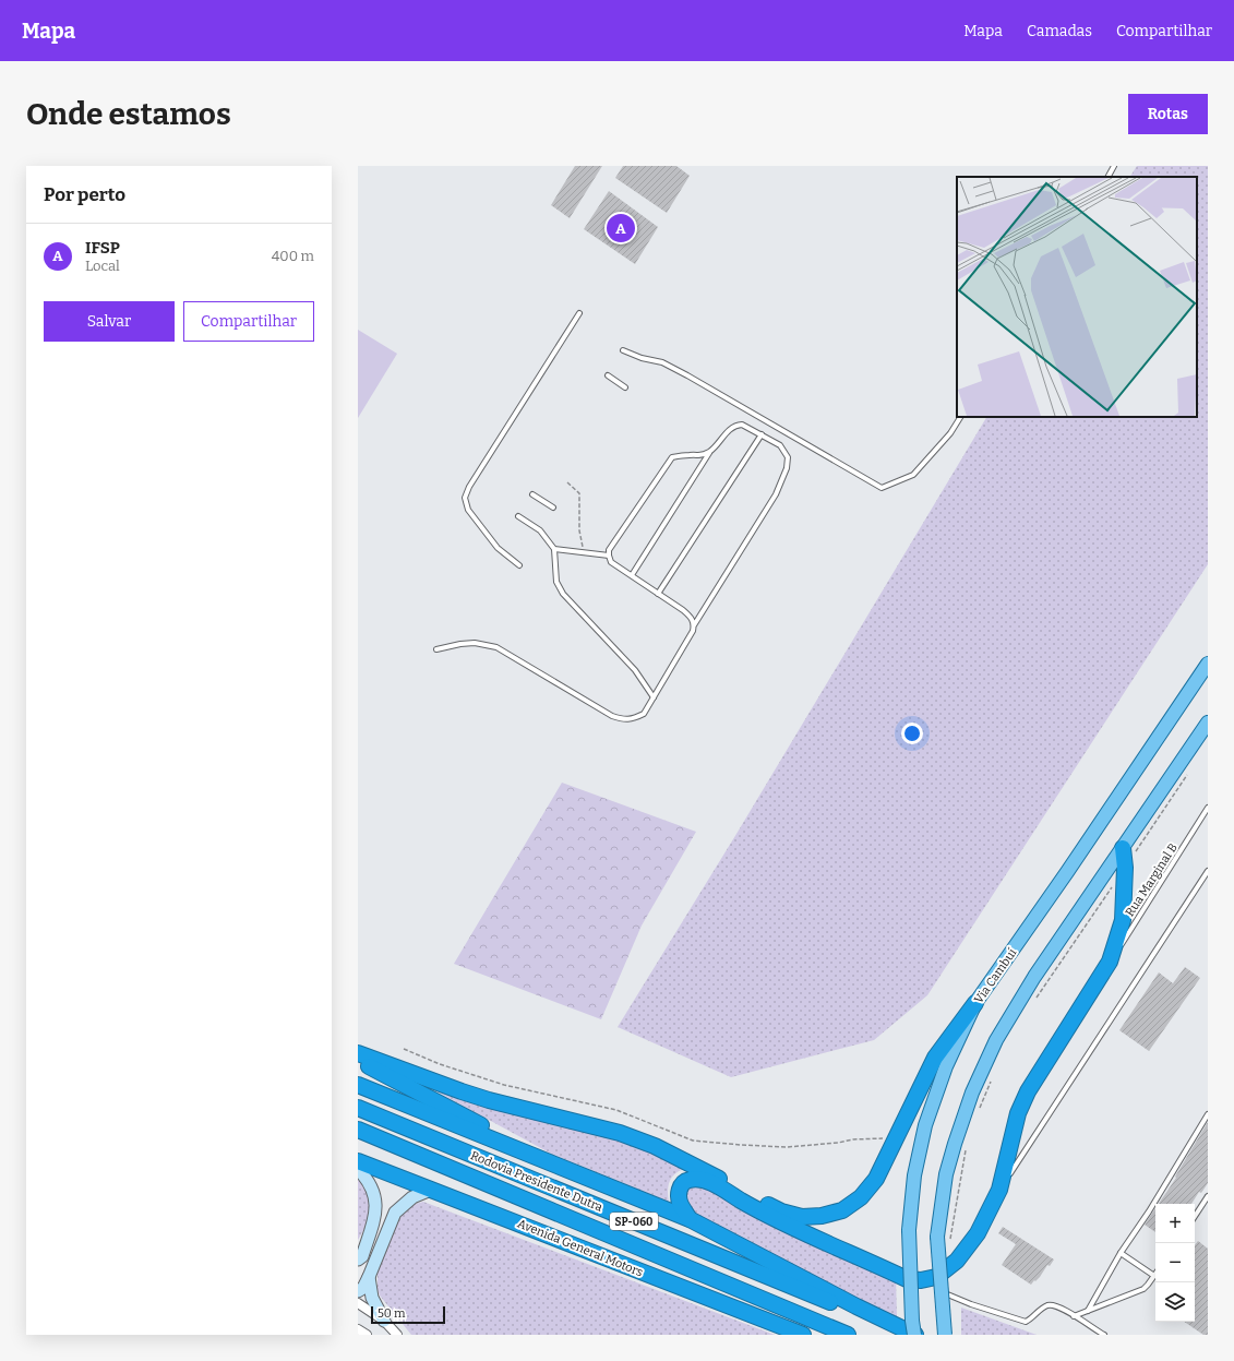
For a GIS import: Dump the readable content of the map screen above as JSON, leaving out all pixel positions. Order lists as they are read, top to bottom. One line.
{"streets":{"highway":["Rodovia Presidente Dutra","SP-060","Avenida General Motors"],"main road":["Via Cambuí"],"lane":["Rua Marginal B"]},"scale_bar":"50 m","page":{"header":"Mapa","nav":["Mapa","Camadas","Compartilhar"],"buttons":["Rotas",["Salvar","Compartilhar"]],"title":"Onde estamos","heading":"Por perto","pins":"A","list":[{"mark":"A","name":"IFSP","note":"Local","value":"400 m"}],"map_buttons":["+","−"],"scale":"50 m"}}
